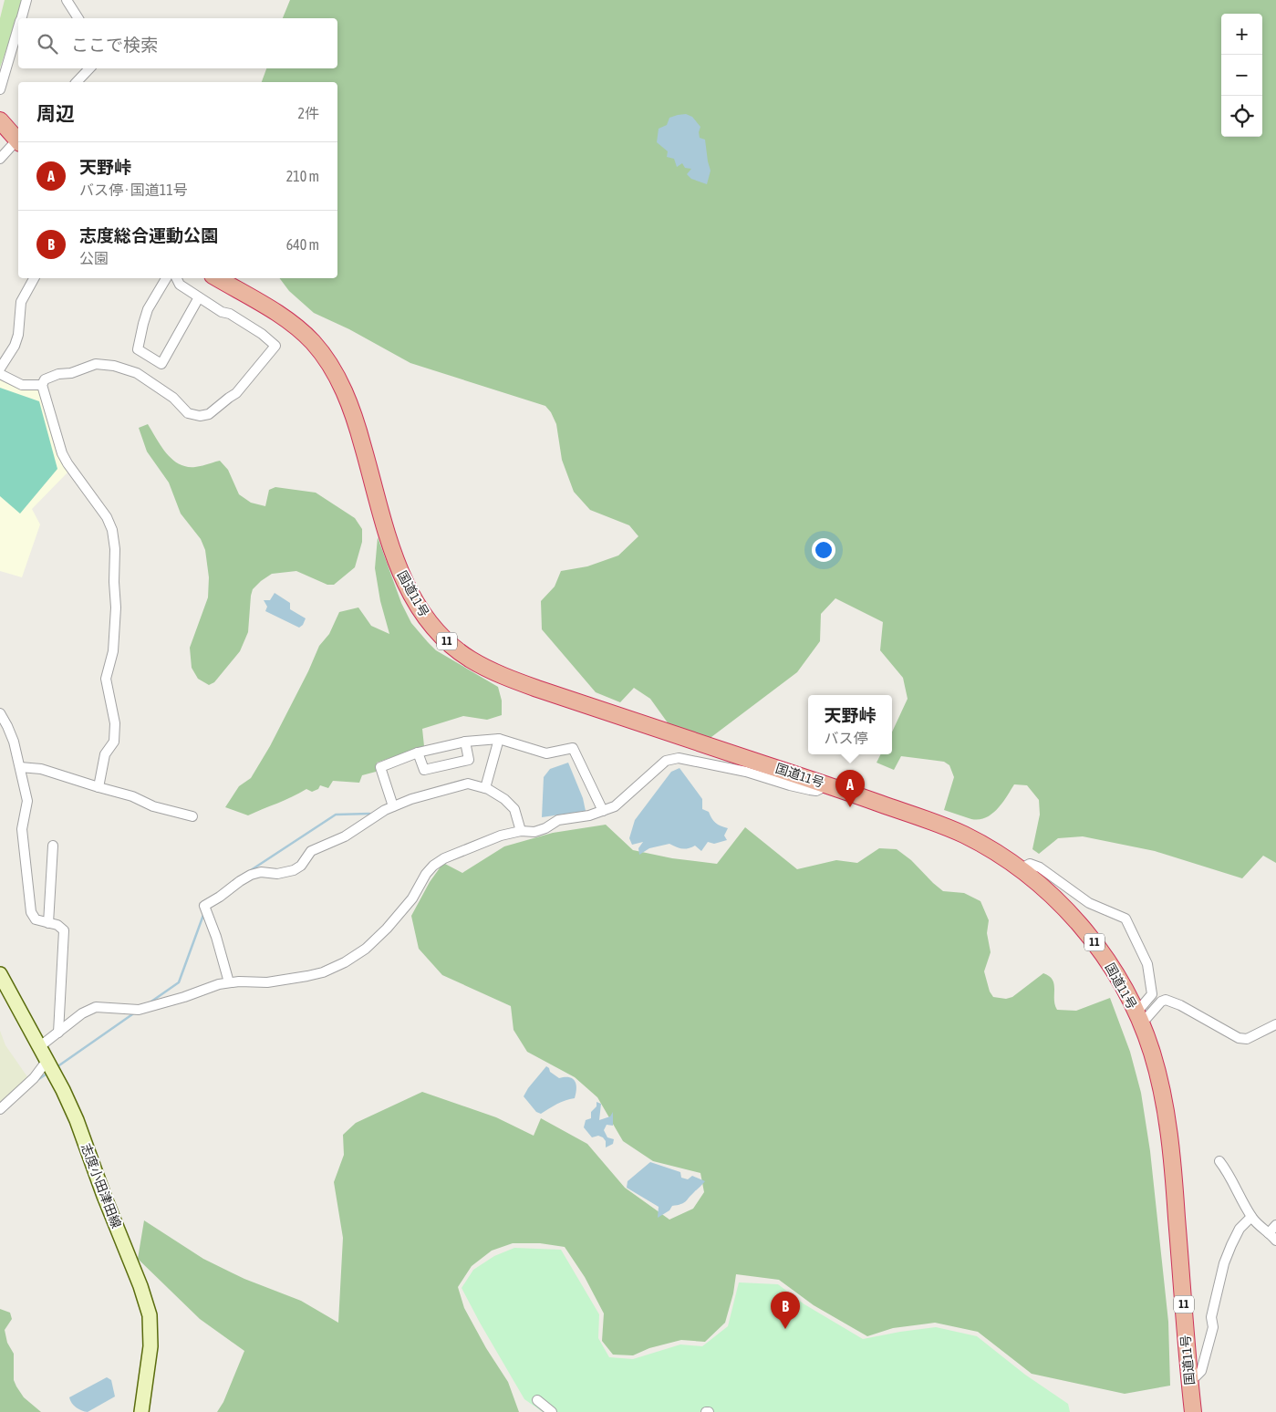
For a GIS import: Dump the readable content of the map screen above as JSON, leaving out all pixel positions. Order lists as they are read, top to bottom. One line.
{"streets":{"highway":["国道11号","11"],"main road":["志度小田津田線"]},"page":{"map_buttons":["+","−"],"search":"ここで検索","heading":["周辺","2件"],"list":[{"mark":"A","name":"天野峠","note":"バス停 · 国道11号","value":"210 m"},{"mark":"B","name":"志度総合運動公園","note":"公園","value":"640 m"}],"popup":["天野峠","バス停"],"pins":["A","B"]}}
